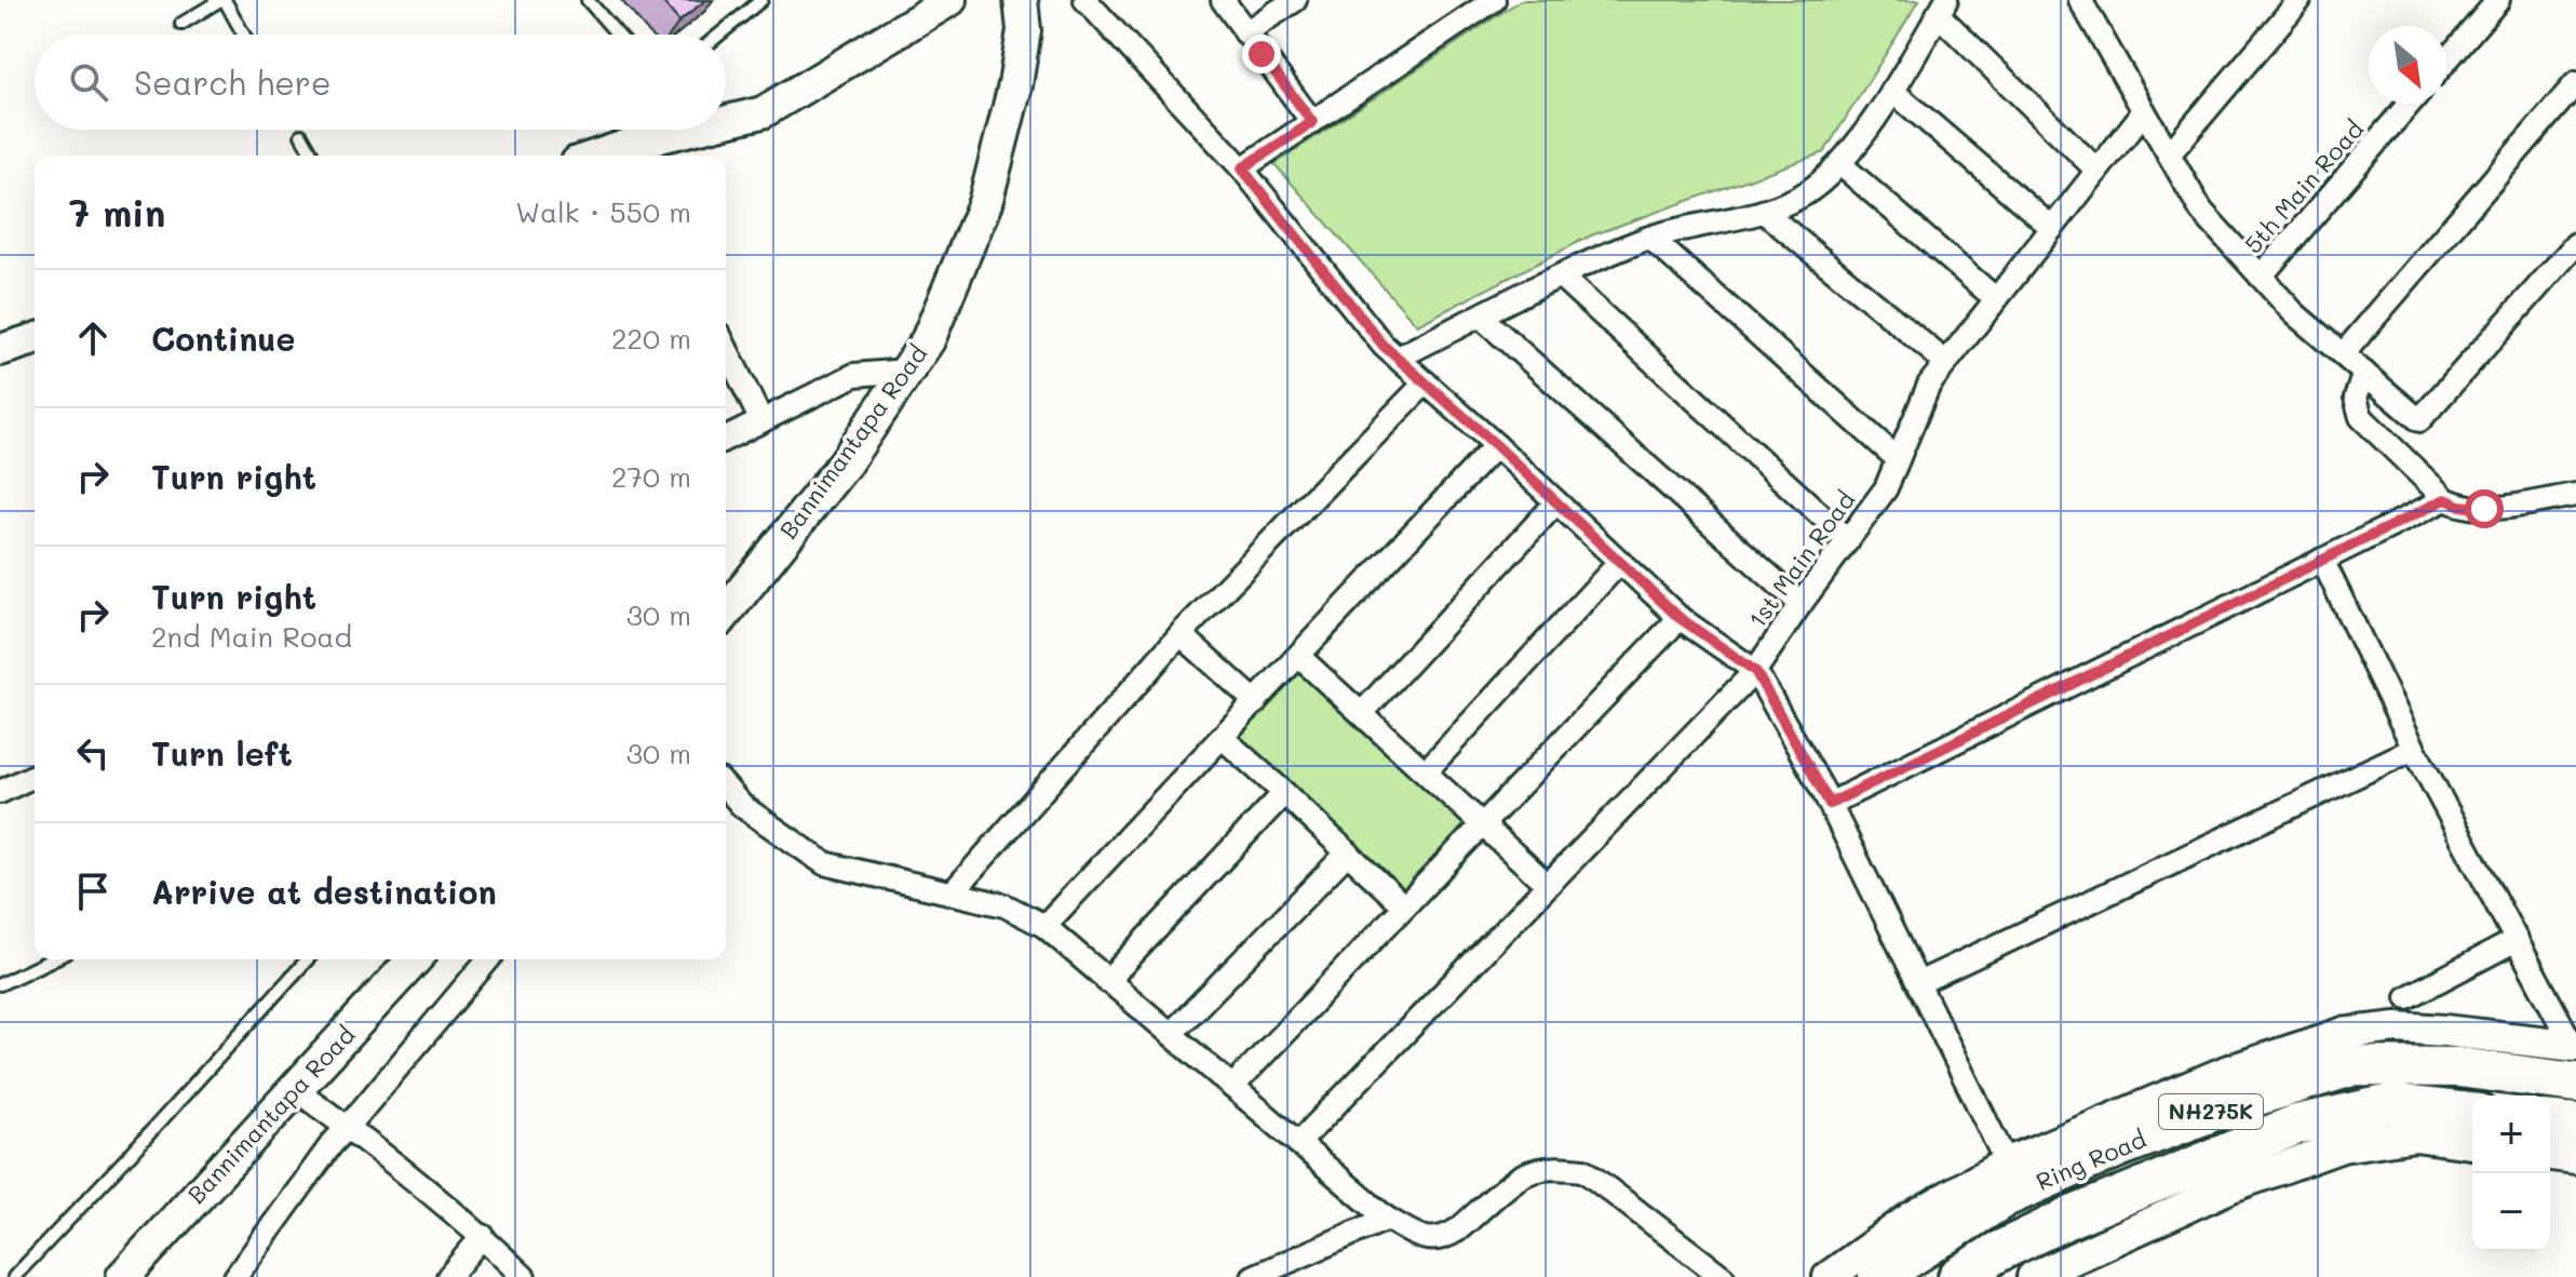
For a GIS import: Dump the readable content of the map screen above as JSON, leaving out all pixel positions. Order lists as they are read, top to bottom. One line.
{"streets":{"highway":["NH275K","Ring Road"],"main road":["Bannimantapa Road"],"street":["5th Main Road","1st Main Road"]},"north":"bottom right","page":{"search":"Search here","heading":["7 min","Walk · 550 m"],"list":[["Continue","220 m"],["Turn right","270 m"],["Turn right","2nd Main Road","30 m"],["Turn left","30 m"],"Arrive at destination"],"map_buttons":["+","−"]}}
